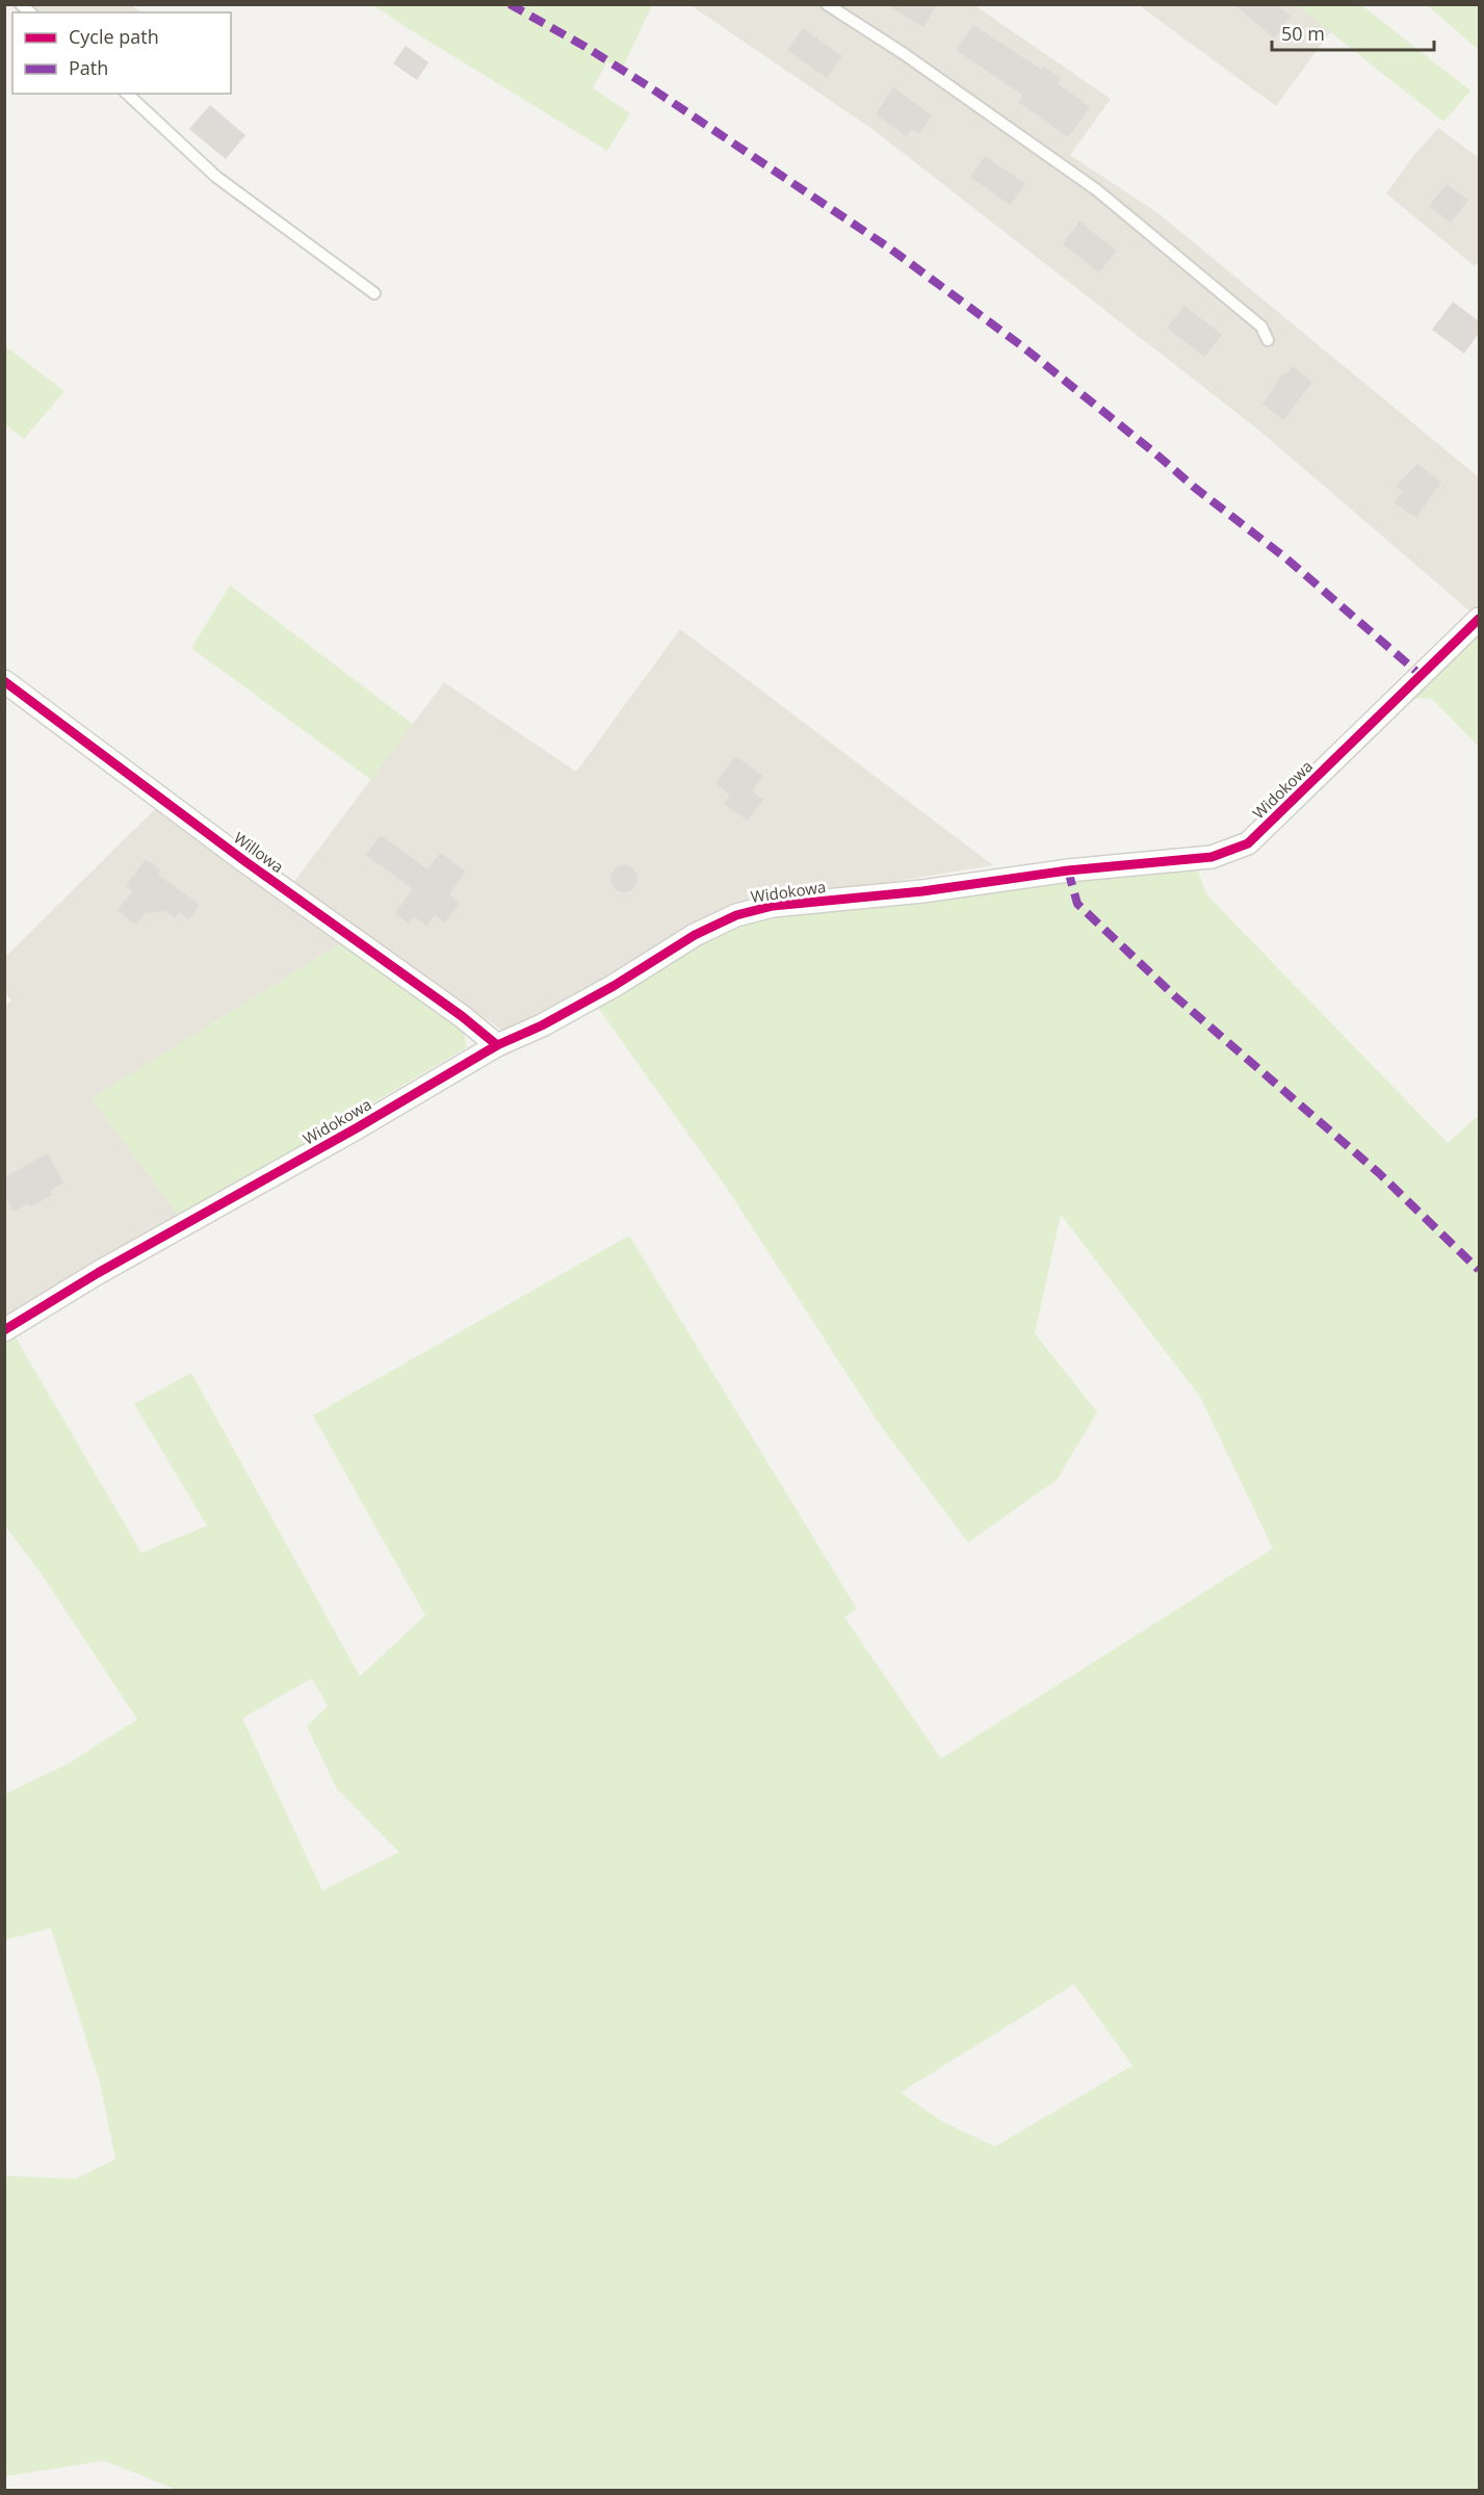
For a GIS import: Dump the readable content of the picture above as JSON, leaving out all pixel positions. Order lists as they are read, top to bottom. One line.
{"streets":{"street":["Widokowa","Willowa"]},"crossings":[["Widokowa","Willowa"]],"legend":["Cycle path","Path"],"scale_bar":"50 m"}
